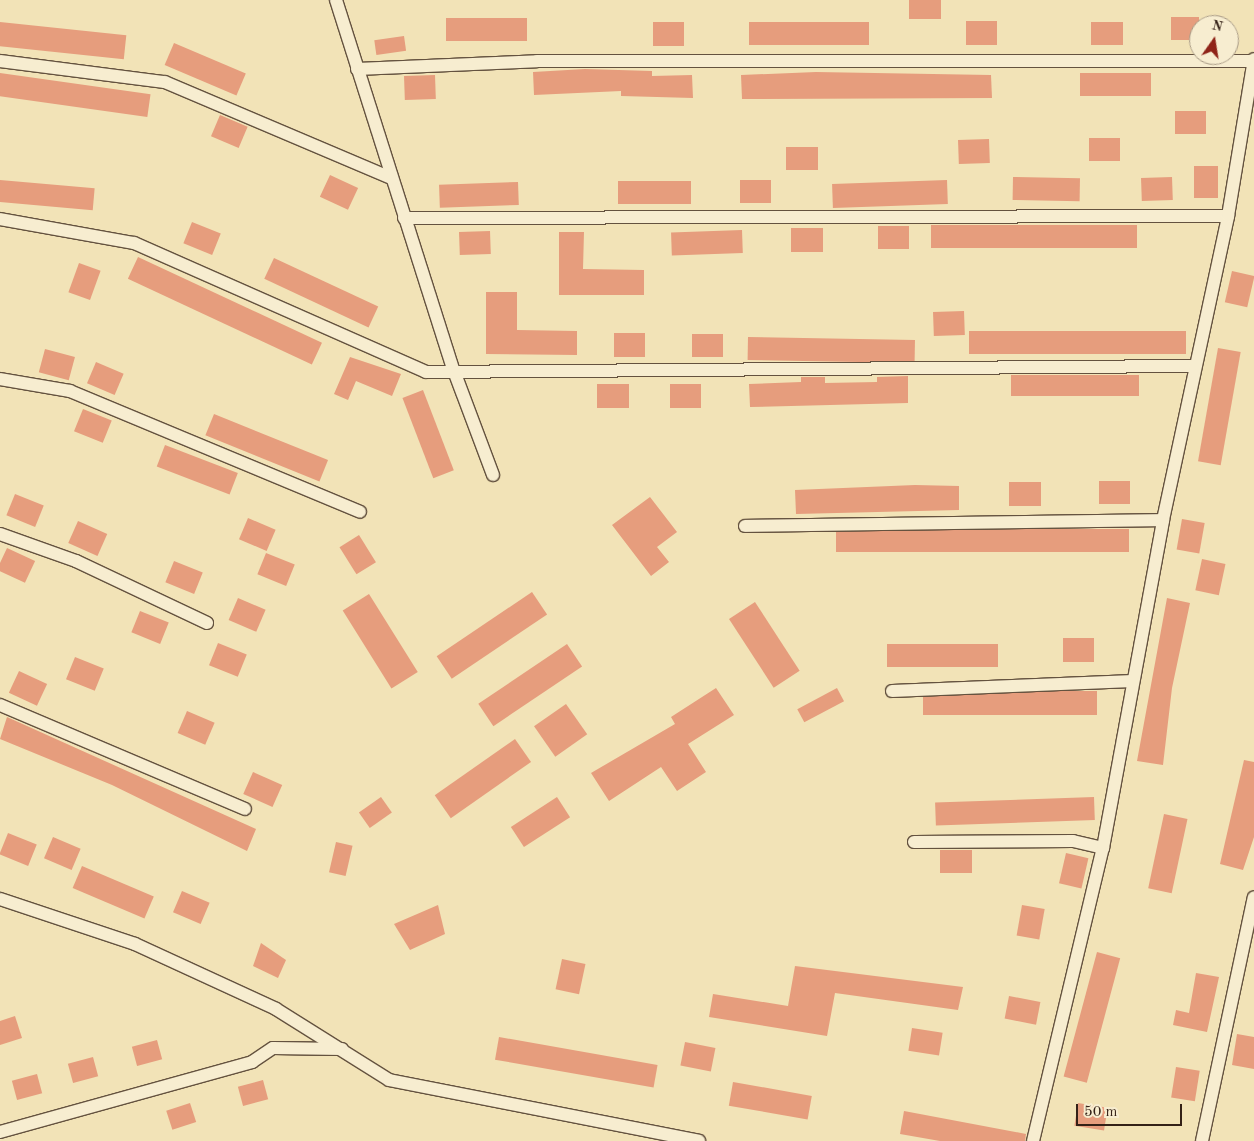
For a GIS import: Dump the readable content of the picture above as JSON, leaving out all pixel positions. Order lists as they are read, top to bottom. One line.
{"scale_bar":"50 m","north":"top"}
